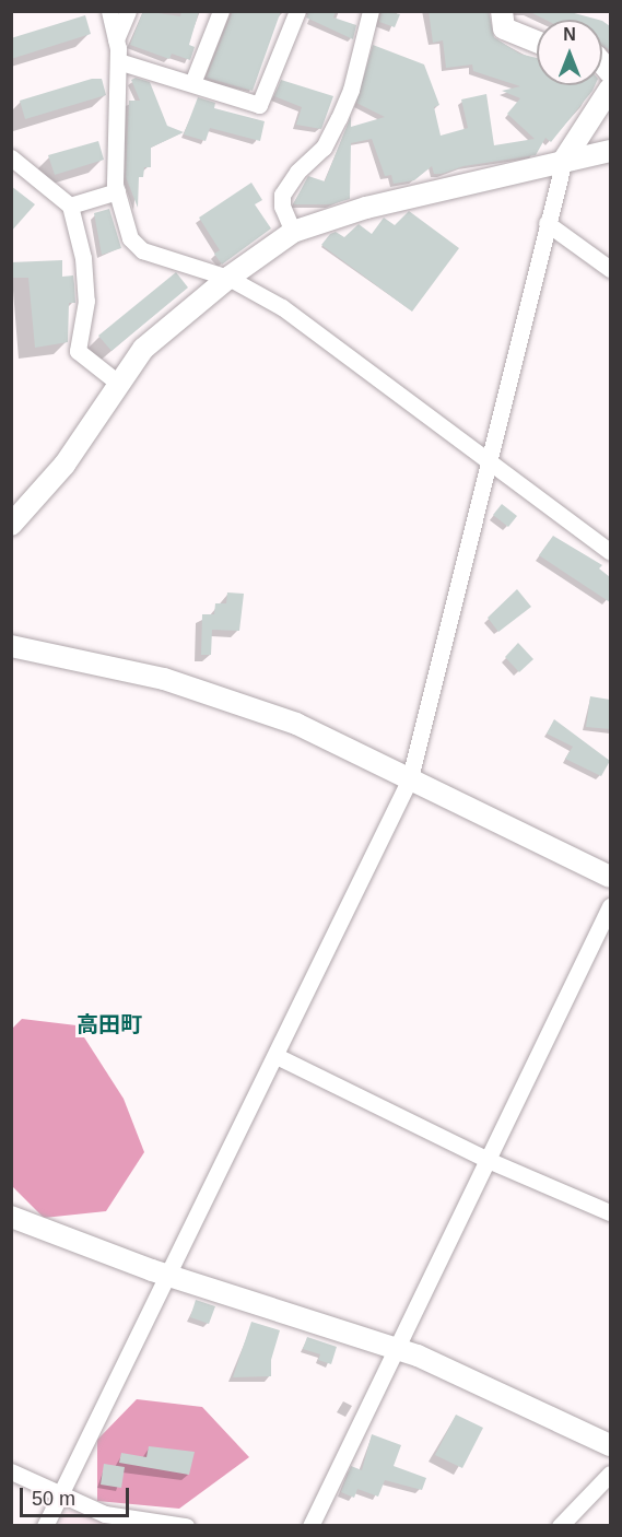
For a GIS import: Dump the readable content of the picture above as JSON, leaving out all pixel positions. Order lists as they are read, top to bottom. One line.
{"districts":["高田町"],"scale_bar":"50 m","north":"top"}
